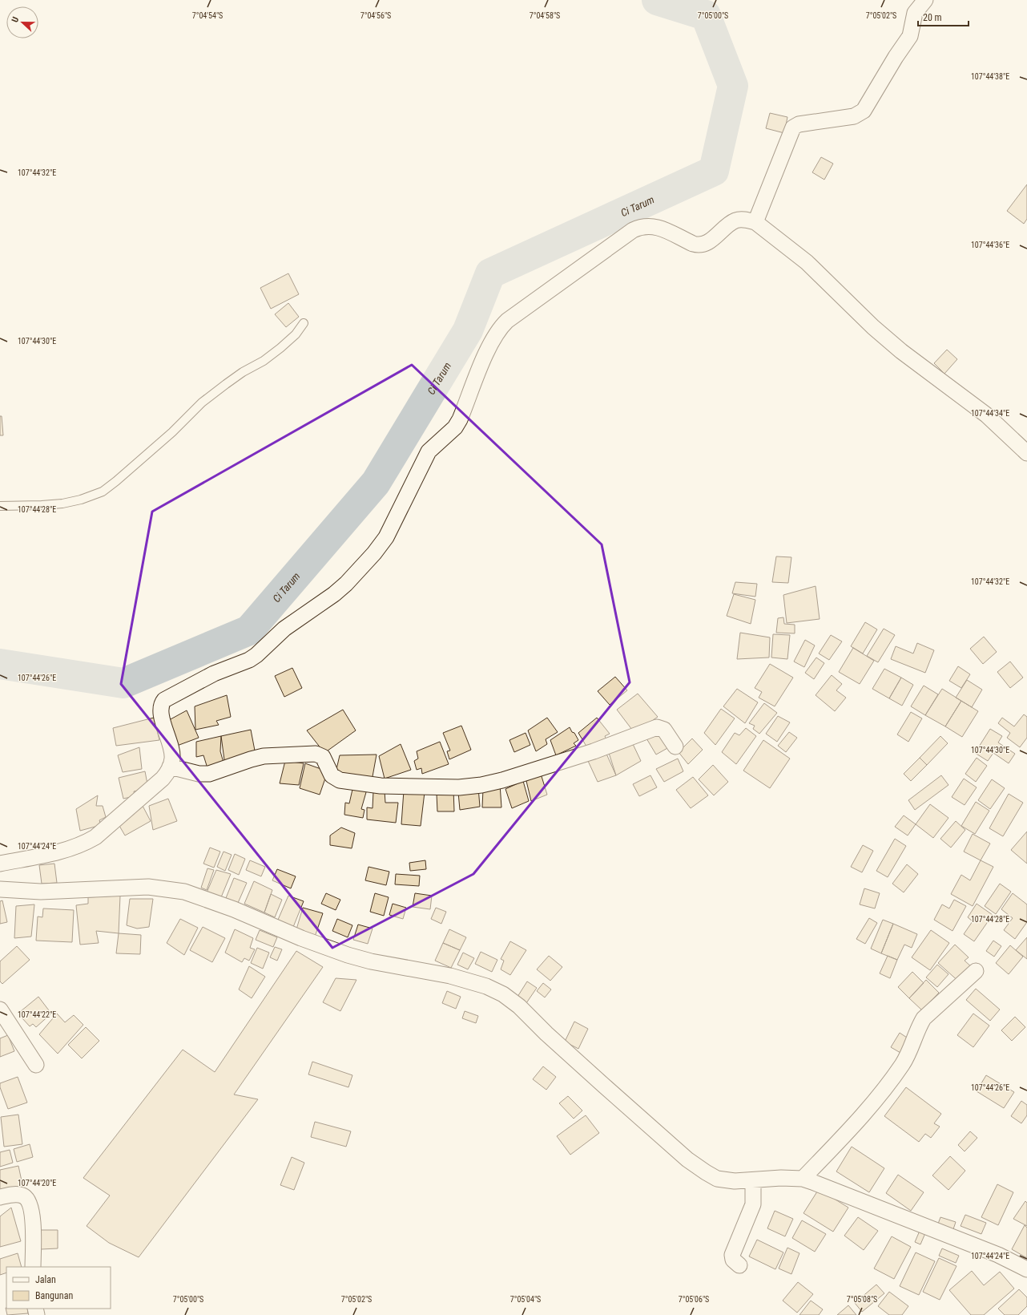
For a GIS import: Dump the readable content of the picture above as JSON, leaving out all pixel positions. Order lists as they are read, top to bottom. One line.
{"water":["Ci Tarum"],"legend":["Jalan","Bangunan"],"scale_bar":"20 m","north":"left","coordinates":["7°04'54\"S","7°04'56\"S","7°04'58\"S","7°05'00\"S","7°05'02\"S","107°44'38\"E","107°44'32\"E","107°44'36\"E","107°44'30\"E","107°44'34\"E","107°44'28\"E","107°44'26\"E","107°44'24\"E","107°44'22\"E","107°44'20\"E","7°05'04\"S","7°05'06\"S","7°05'08\"S"]}
